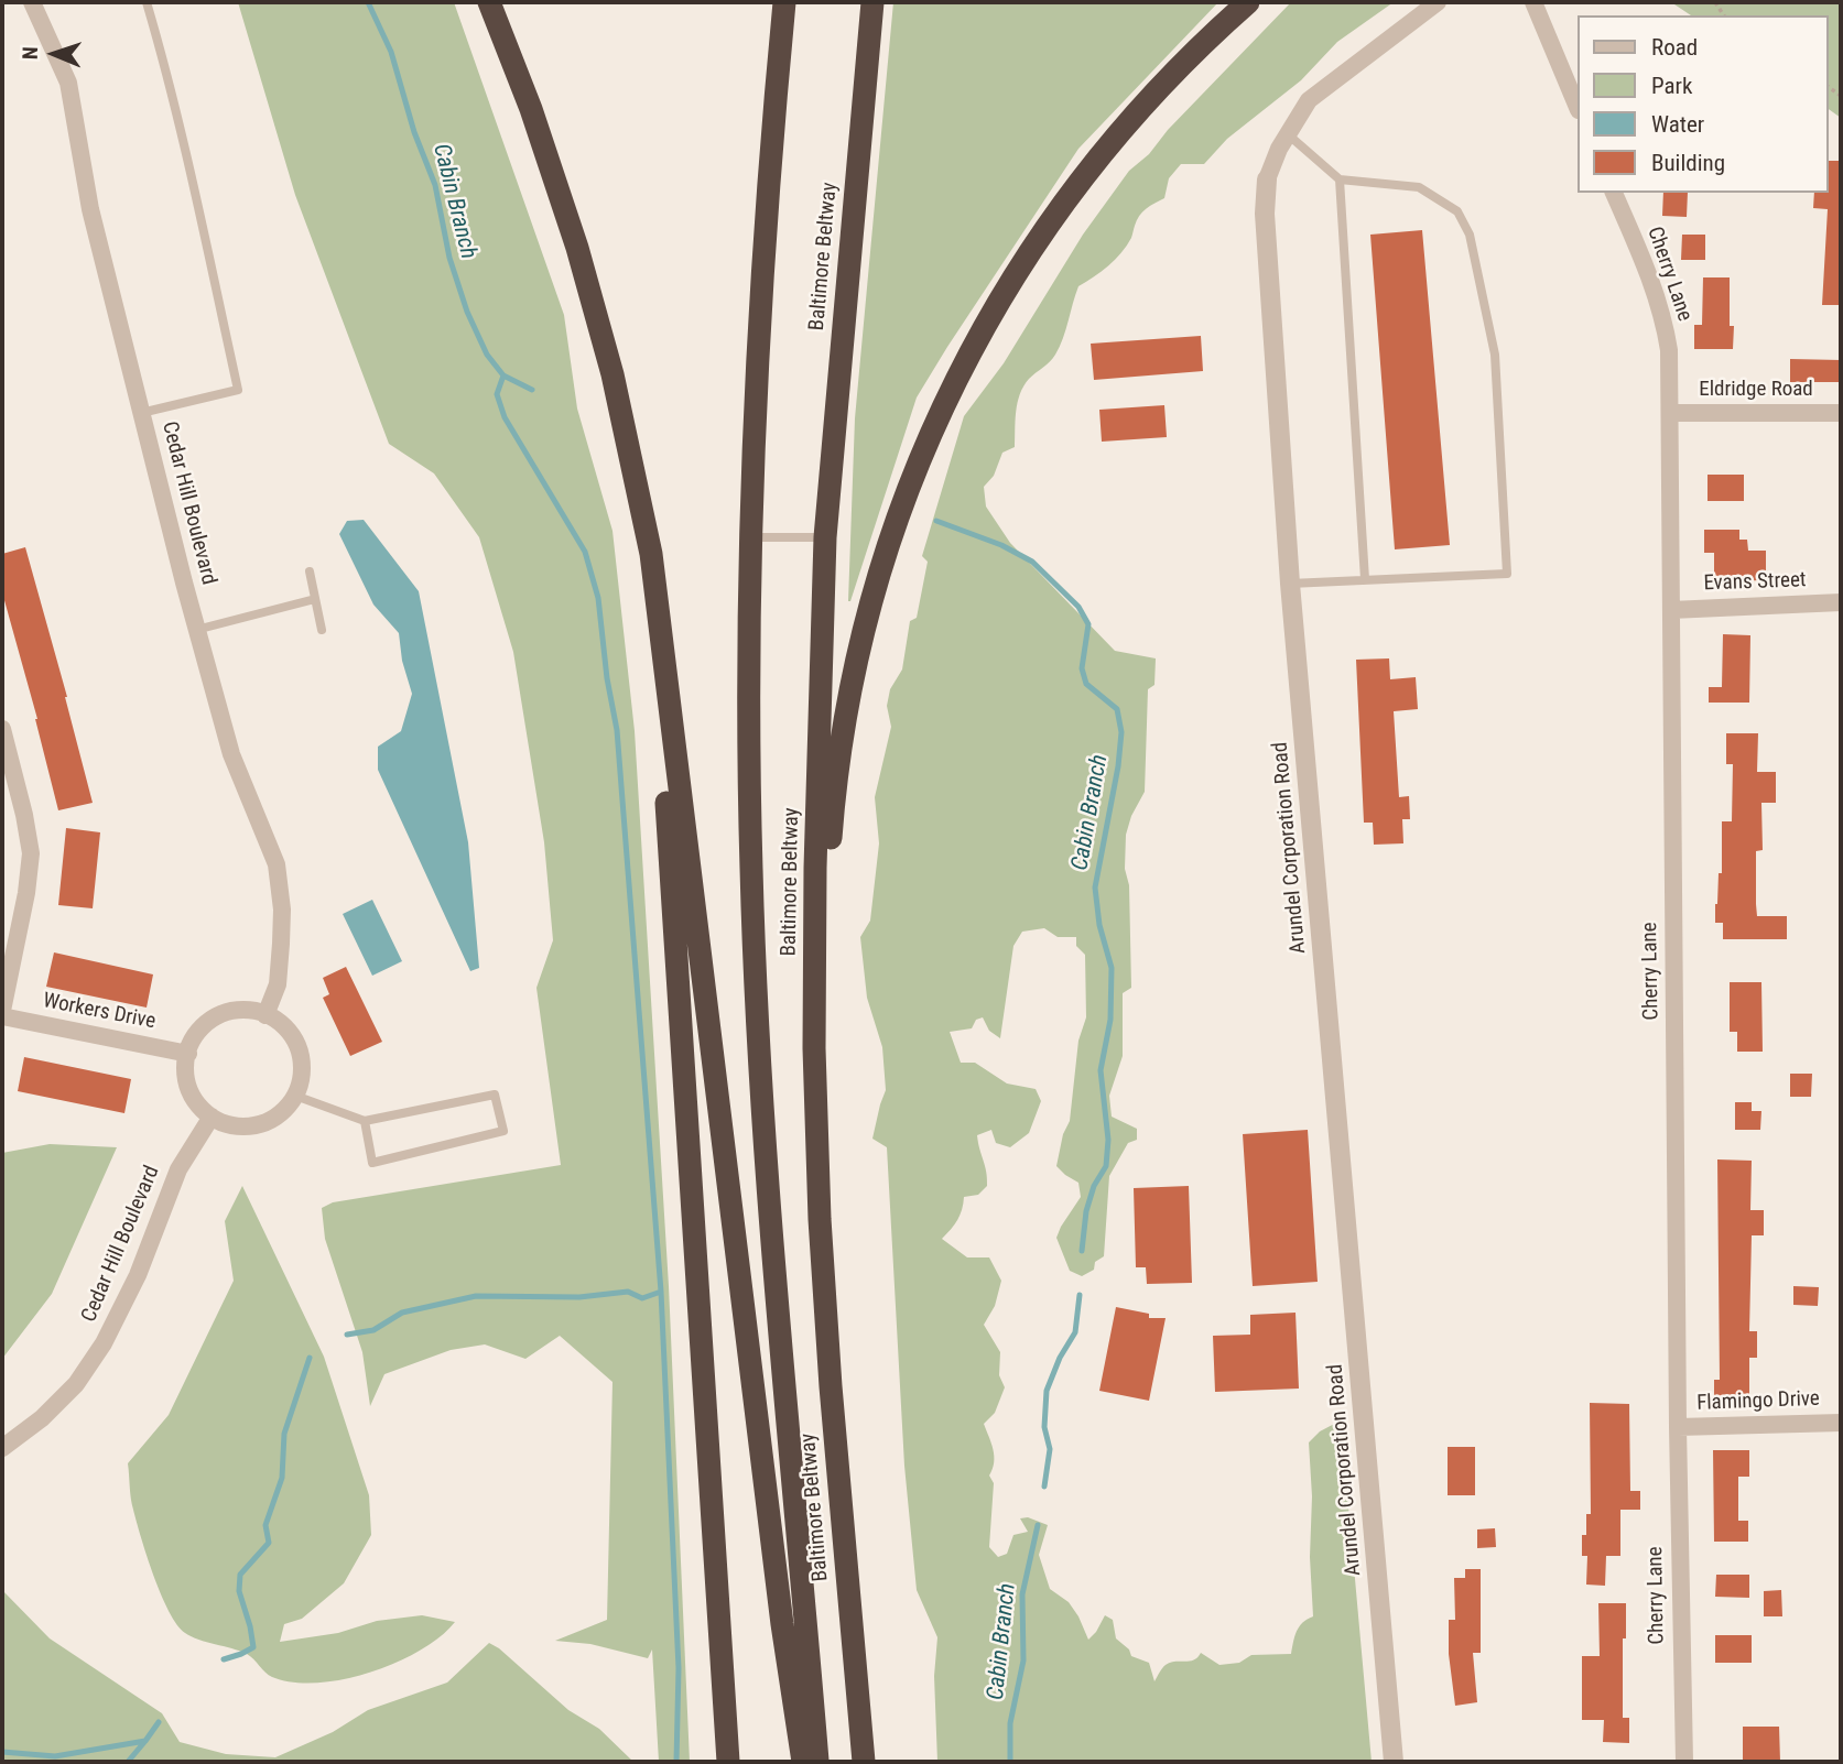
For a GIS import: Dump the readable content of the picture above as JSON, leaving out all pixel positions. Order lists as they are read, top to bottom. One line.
{"streets":{"highway":["Baltimore Beltway"],"street":["Cherry Lane","Eldridge Road","Cedar Hill Boulevard","Evans Street","Arundel Corporation Road","Workers Drive","Flamingo Drive"]},"crossings":[["Cherry Lane","Eldridge Road"],["Cherry Lane","Evans Street"],["Cherry Lane","Flamingo Drive"],["Cedar Hill Boulevard","Workers Drive"]],"water":["Cabin Branch"],"legend":["Road","Park","Water","Building"],"north":"left"}
